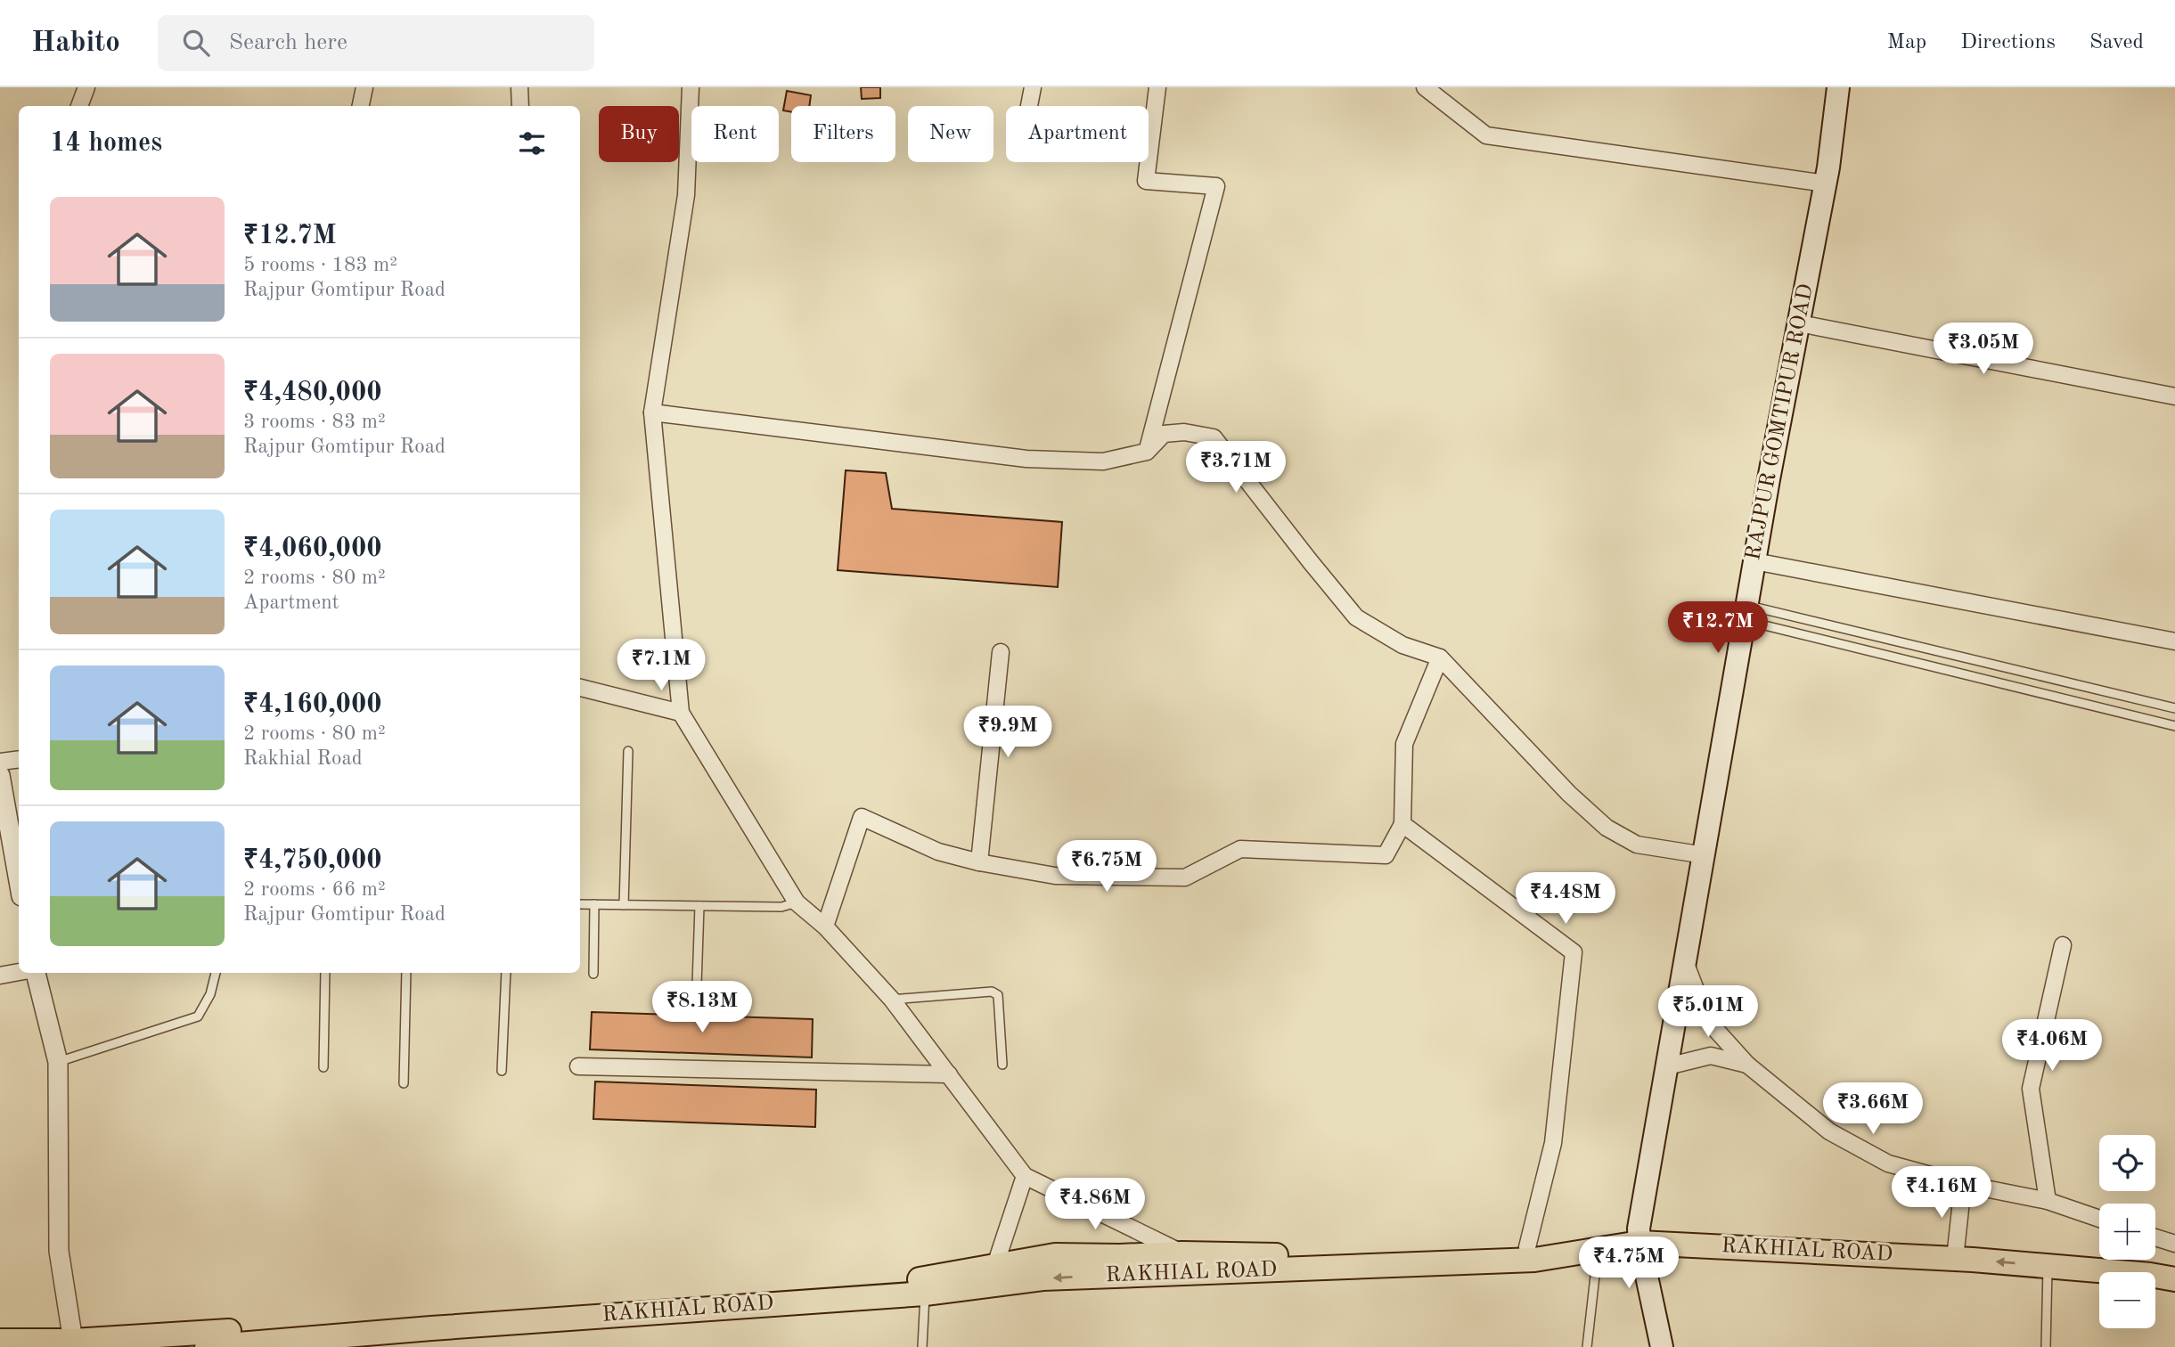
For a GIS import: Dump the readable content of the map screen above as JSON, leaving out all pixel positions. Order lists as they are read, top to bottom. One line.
{"streets":{"main road":["RAJPUR GOMTIPUR ROAD","RAKHIAL ROAD"]},"crossings":[["RAJPUR GOMTIPUR ROAD","RAKHIAL ROAD"]],"page":{"header":"Habito","search":"Search here","nav":["Map","Directions","Saved"],"chip":["Buy","Rent","Filters","New","Apartment"],"heading":"14 homes","list":[{"name":"₹12.7M","note":"5 rooms · 183 m² · Rajpur Gomtipur Road"},{"name":"₹4,480,000","note":"3 rooms · 83 m² · Rajpur Gomtipur Road"},{"name":"₹4,060,000","note":"2 rooms · 80 m² · Apartment"},{"name":"₹4,160,000","note":"2 rooms · 80 m² · Rakhial Road"},{"name":"₹4,750,000","note":"2 rooms · 66 m² · Rajpur Gomtipur Road"}],"price":["₹3.05M","₹3.71M","₹12.7M","₹7.1M","₹9.9M","₹6.75M","₹4.48M","₹8.13M","₹5.01M","₹4.06M","₹3.66M","₹4.16M","₹4.86M","₹4.75M"],"map_buttons":["+","−"]}}
